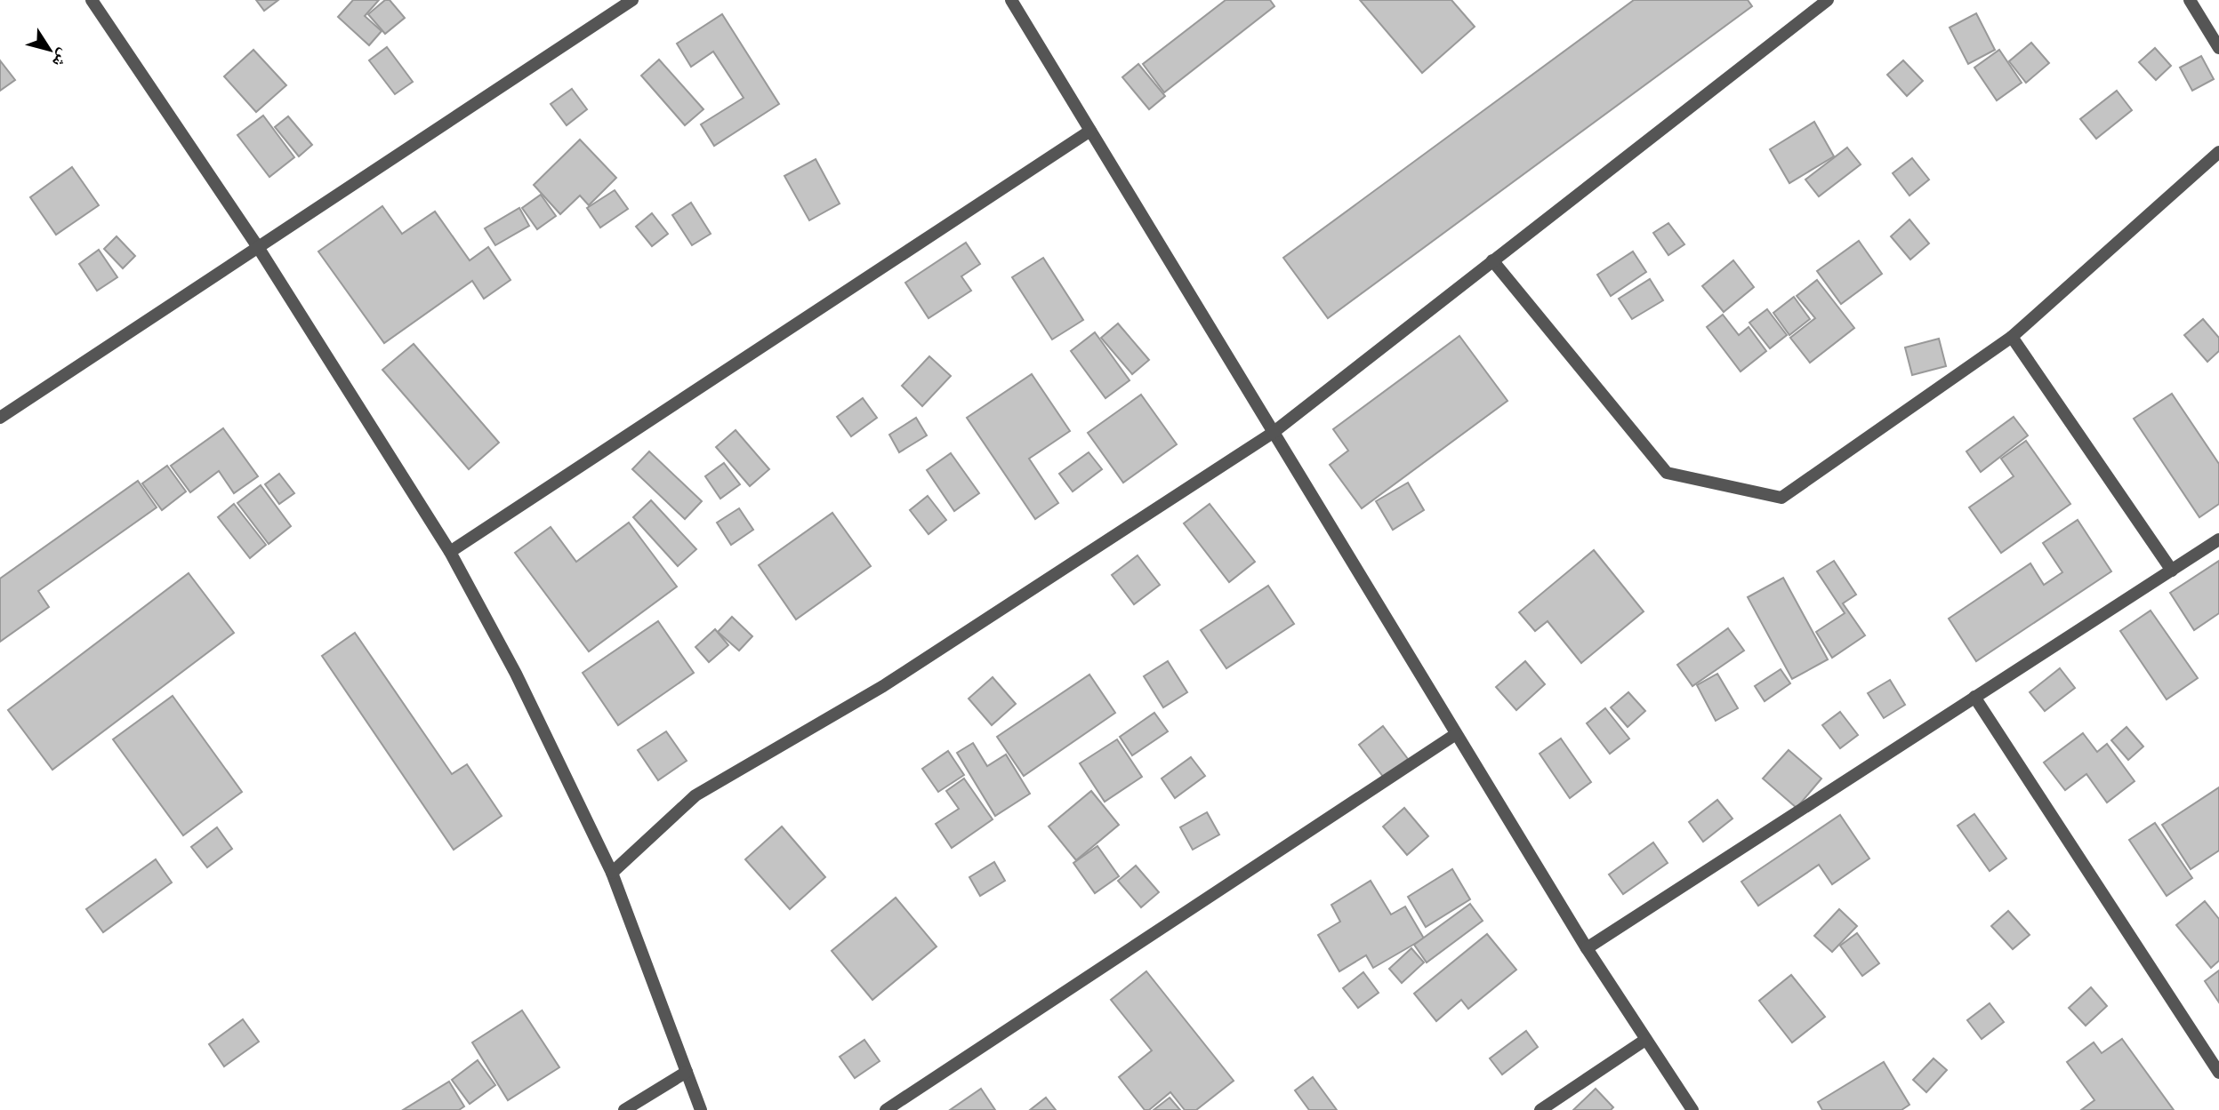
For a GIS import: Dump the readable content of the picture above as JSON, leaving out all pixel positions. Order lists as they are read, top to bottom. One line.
{"north":"bottom right"}
